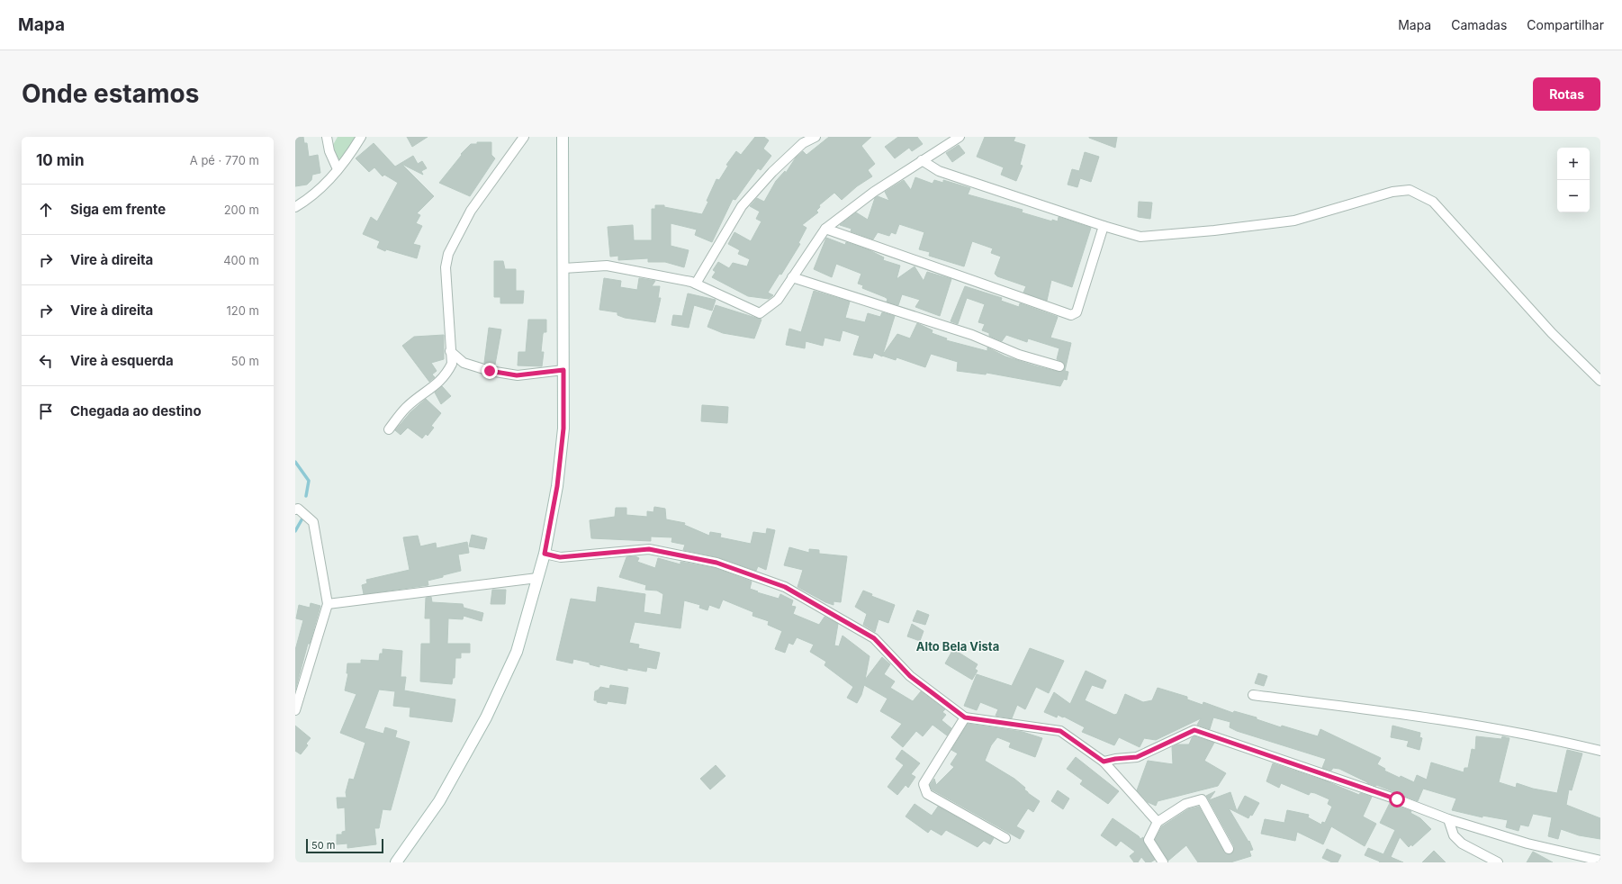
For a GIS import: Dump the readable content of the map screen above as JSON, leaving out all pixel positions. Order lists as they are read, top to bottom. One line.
{"districts":["Alto Bela Vista"],"scale_bar":"50 m","page":{"header":"Mapa","nav":["Mapa","Camadas","Compartilhar"],"buttons":"Rotas","title":"Onde estamos","heading":["10 min","A pé · 770 m"],"map_buttons":["+","−"],"list":[["Siga em frente","200 m"],["Vire à direita","400 m"],["Vire à direita","120 m"],["Vire à esquerda","50 m"],"Chegada ao destino"],"scale":"50 m"}}
